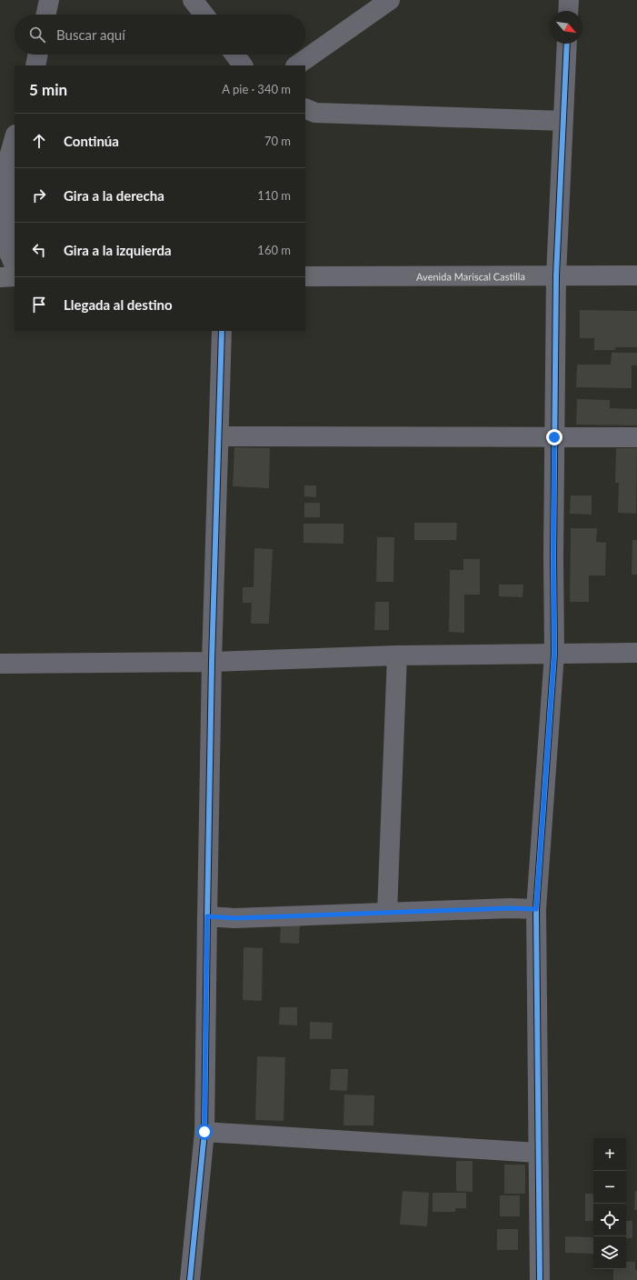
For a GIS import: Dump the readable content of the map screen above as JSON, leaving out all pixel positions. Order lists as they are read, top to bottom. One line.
{"streets":{"street":["Avenida Mariscal Castilla"]},"north":"bottom right","page":{"search":"Buscar aquí","heading":["5 min","A pie · 340 m"],"list":[["Continúa","70 m"],["Gira a la derecha","110 m"],["Gira a la izquierda","160 m"],"Llegada al destino"],"map_buttons":["+","−"]}}
